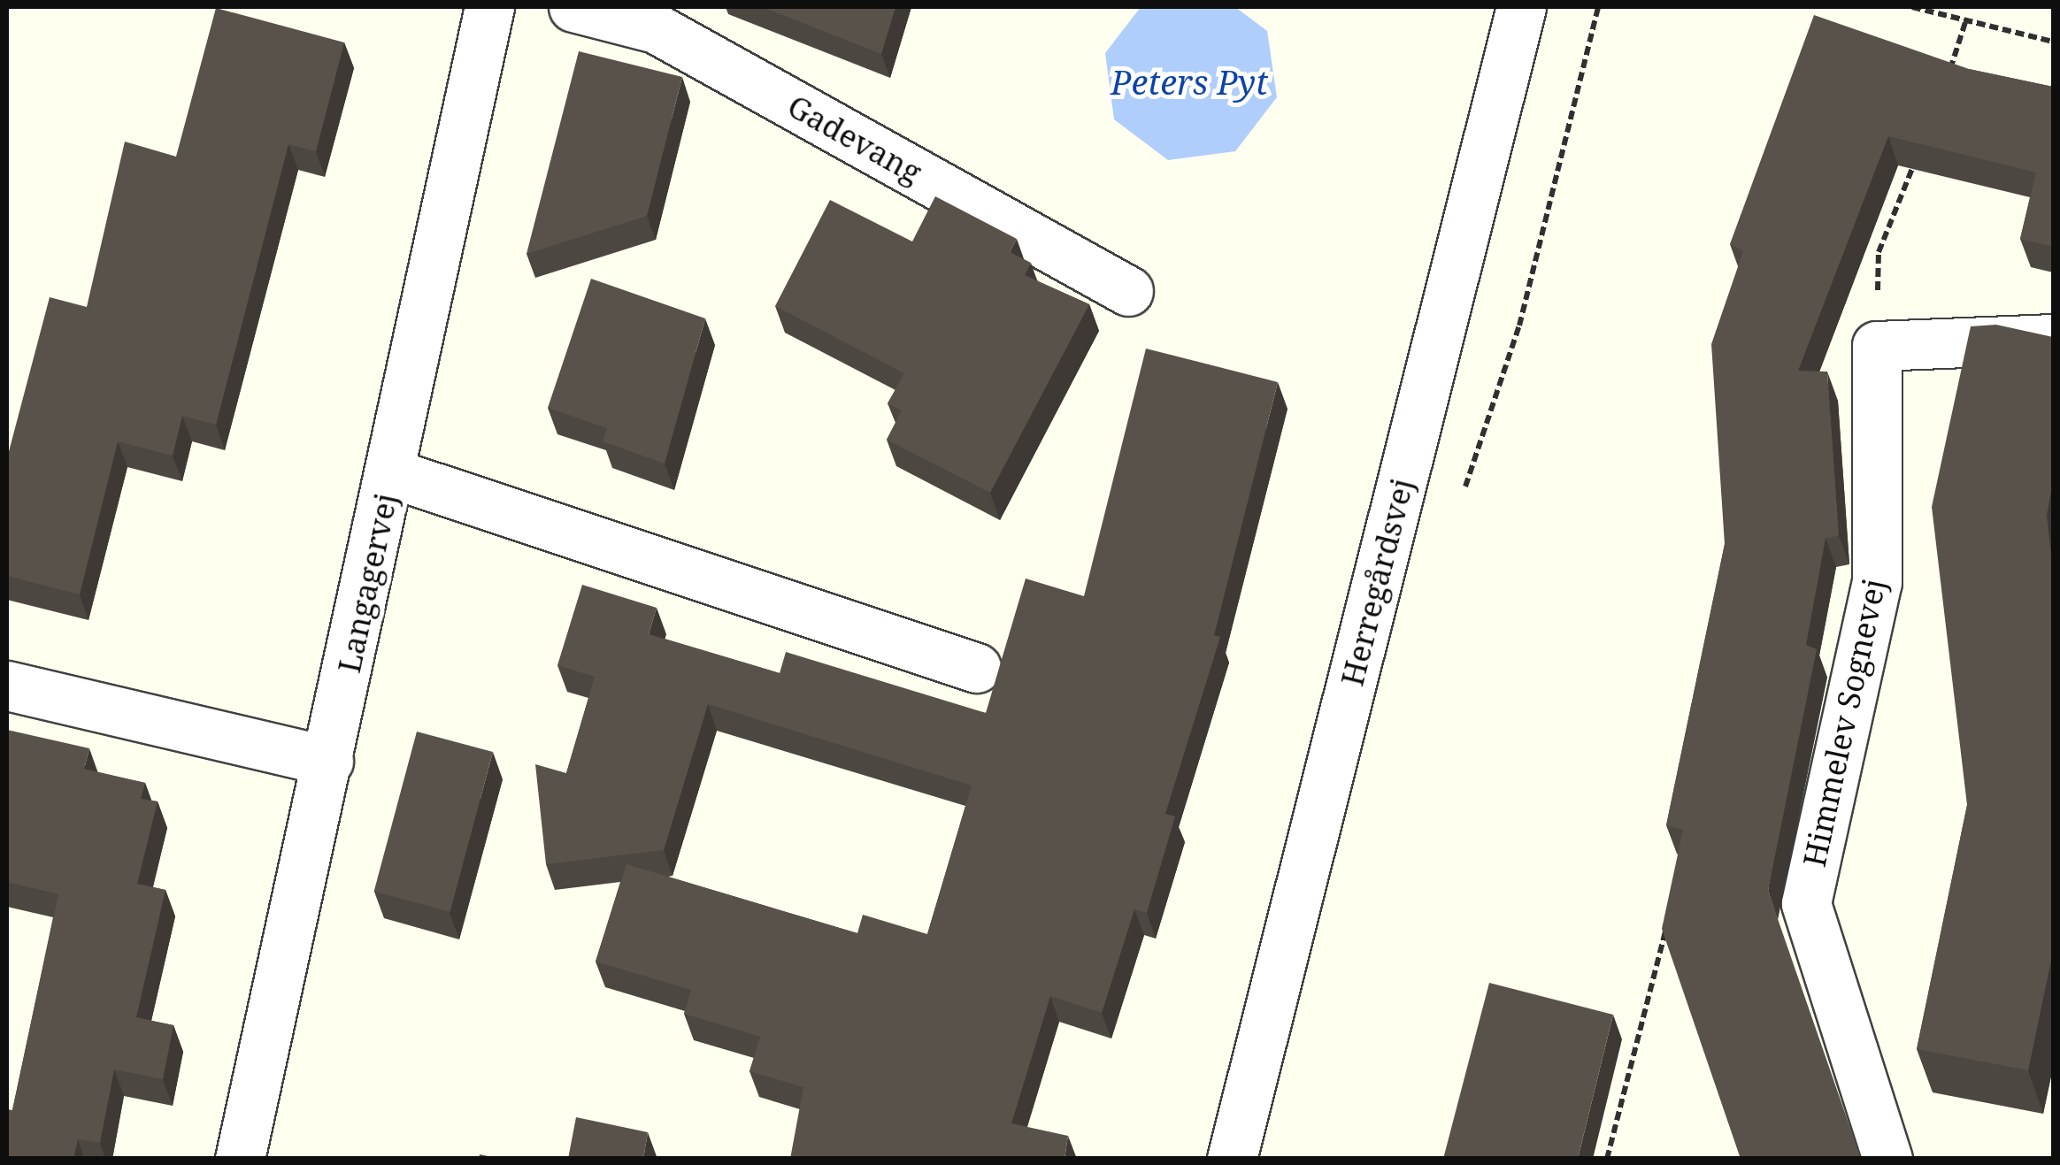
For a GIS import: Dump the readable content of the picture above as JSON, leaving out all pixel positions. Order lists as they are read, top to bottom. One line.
{"streets":{"street":["Gadevang","Herregårdsvej","Langagervej","Himmelev Sognevej"]},"water":["Peters Pyt"]}
